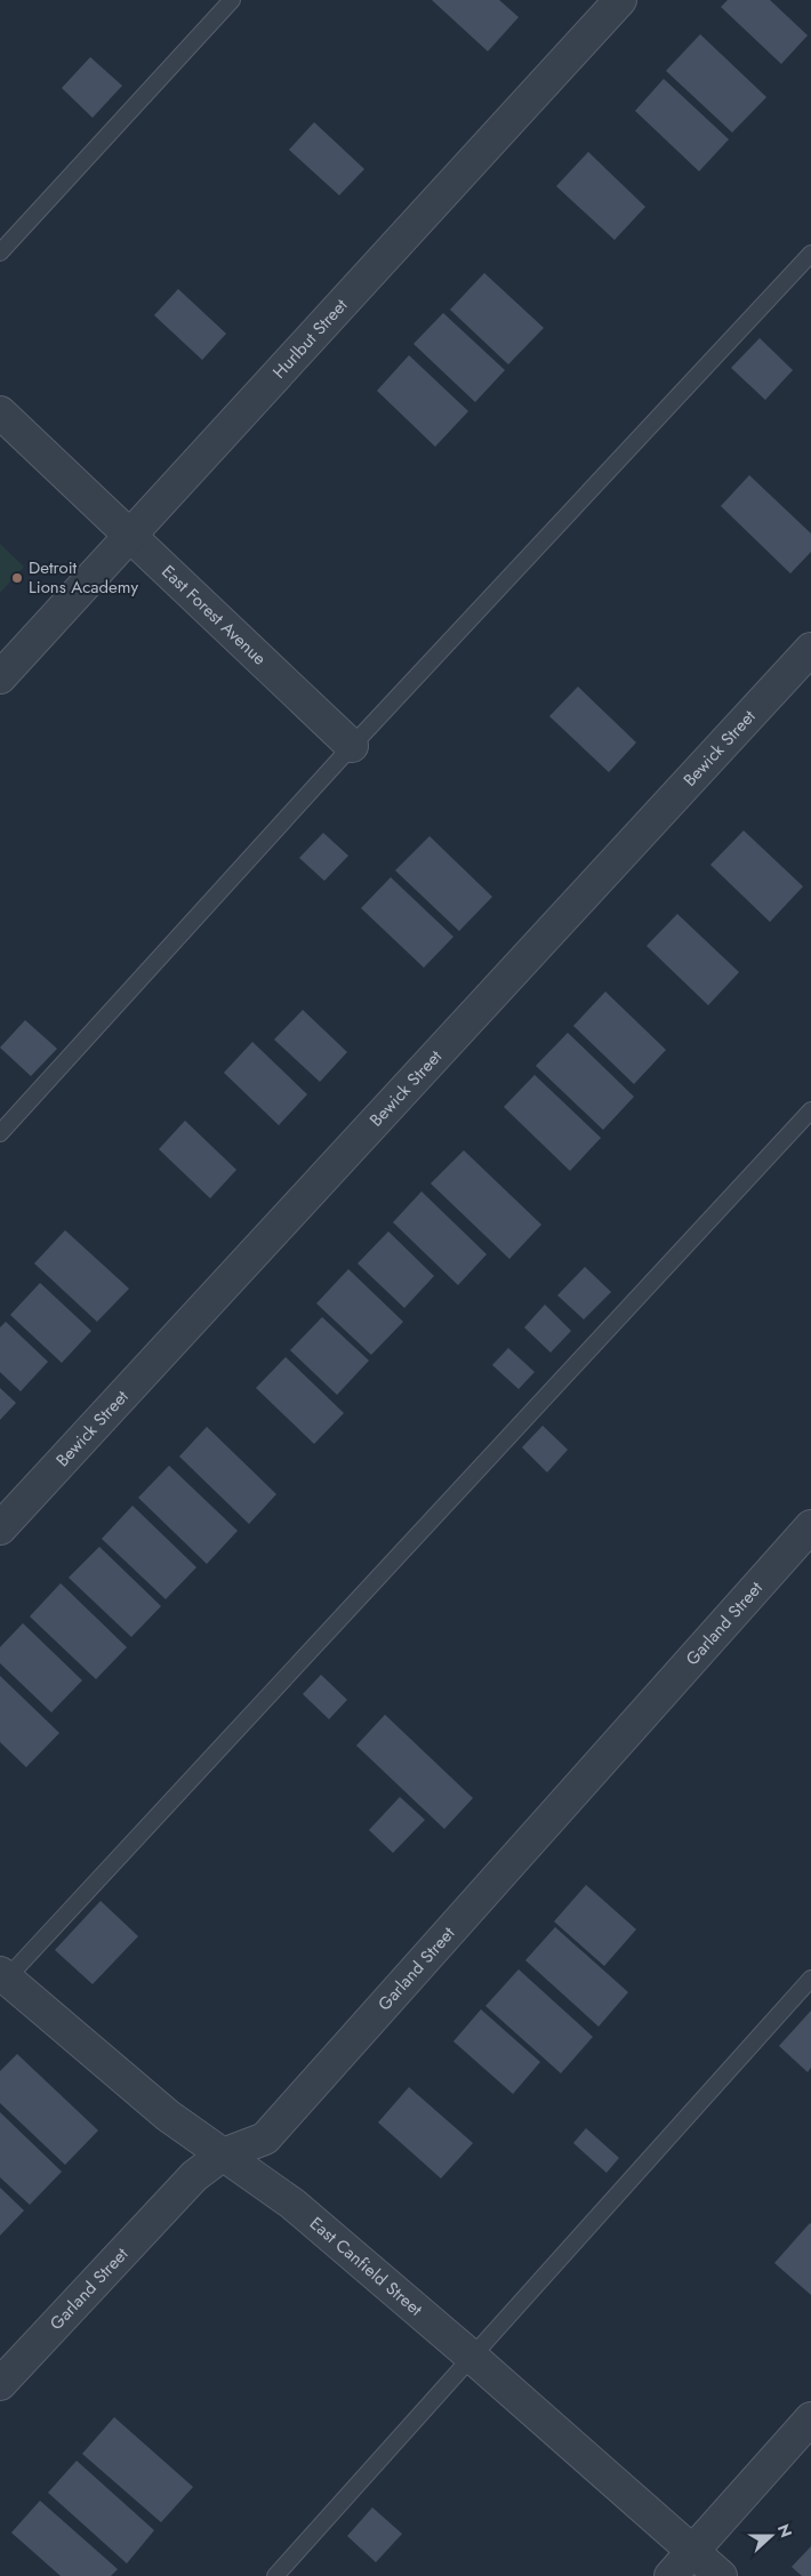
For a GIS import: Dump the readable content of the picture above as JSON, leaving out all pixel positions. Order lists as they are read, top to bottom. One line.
{"streets":{"street":["Hurlbut Street","East Forest Avenue","Bewick Street","Garland Street","East Canfield Street"]},"crossings":[["Hurlbut Street","East Forest Avenue"],["Garland Street","East Canfield Street"]],"places":["Detroit Lions Academy"],"north":"right"}
